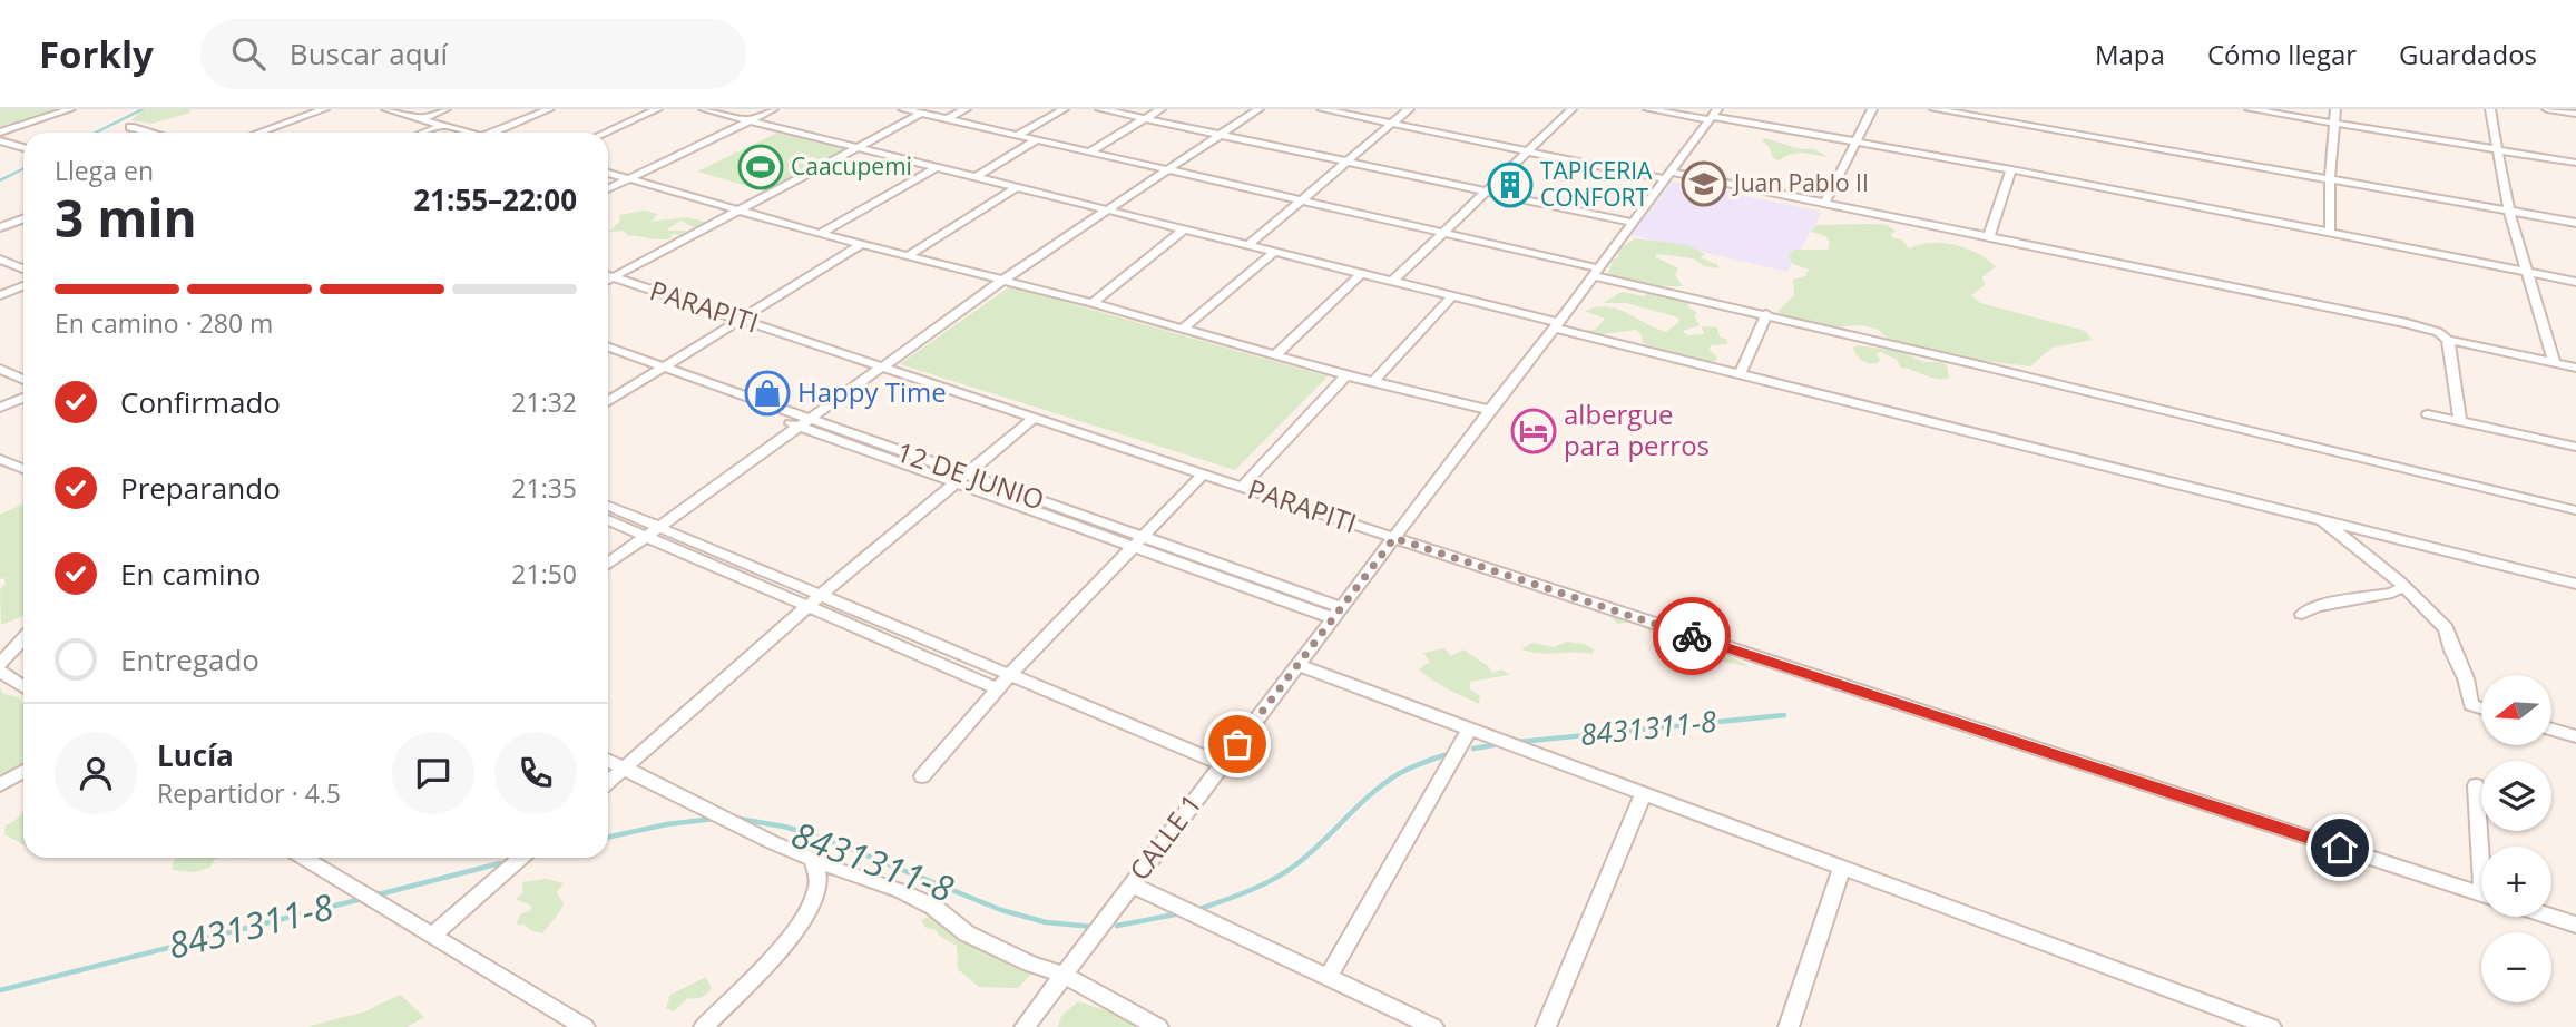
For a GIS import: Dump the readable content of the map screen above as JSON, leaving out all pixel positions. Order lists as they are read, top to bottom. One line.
{"streets":{"street":["PARAPITI","12 DE JUNIO","CALLE 1"]},"crossings":[["PARAPITI","CALLE 1"],["12 DE JUNIO","CALLE 1"]],"water":["8431311-8"],"places":{"sports":["Caacupemi"],"school or university":["Juan Pablo II"],"building":["TAPICERIA CONFORT"],"shop":["Happy Time"],"hotel":["albergue para perros"]},"north":"left","page":{"header":"Forkly","search":"Buscar aquí","nav":["Mapa","Cómo llegar","Guardados"],"heading":["3 min","Llega en","21:55–22:00"],"panel":["Lucía","Repartidor · 4.5"],"bar":"En camino · 280 m","list":[["Confirmado","21:32"],["Preparando","21:35"],["En camino","21:50"],"Entregado"],"map_buttons":["+","−"]}}
